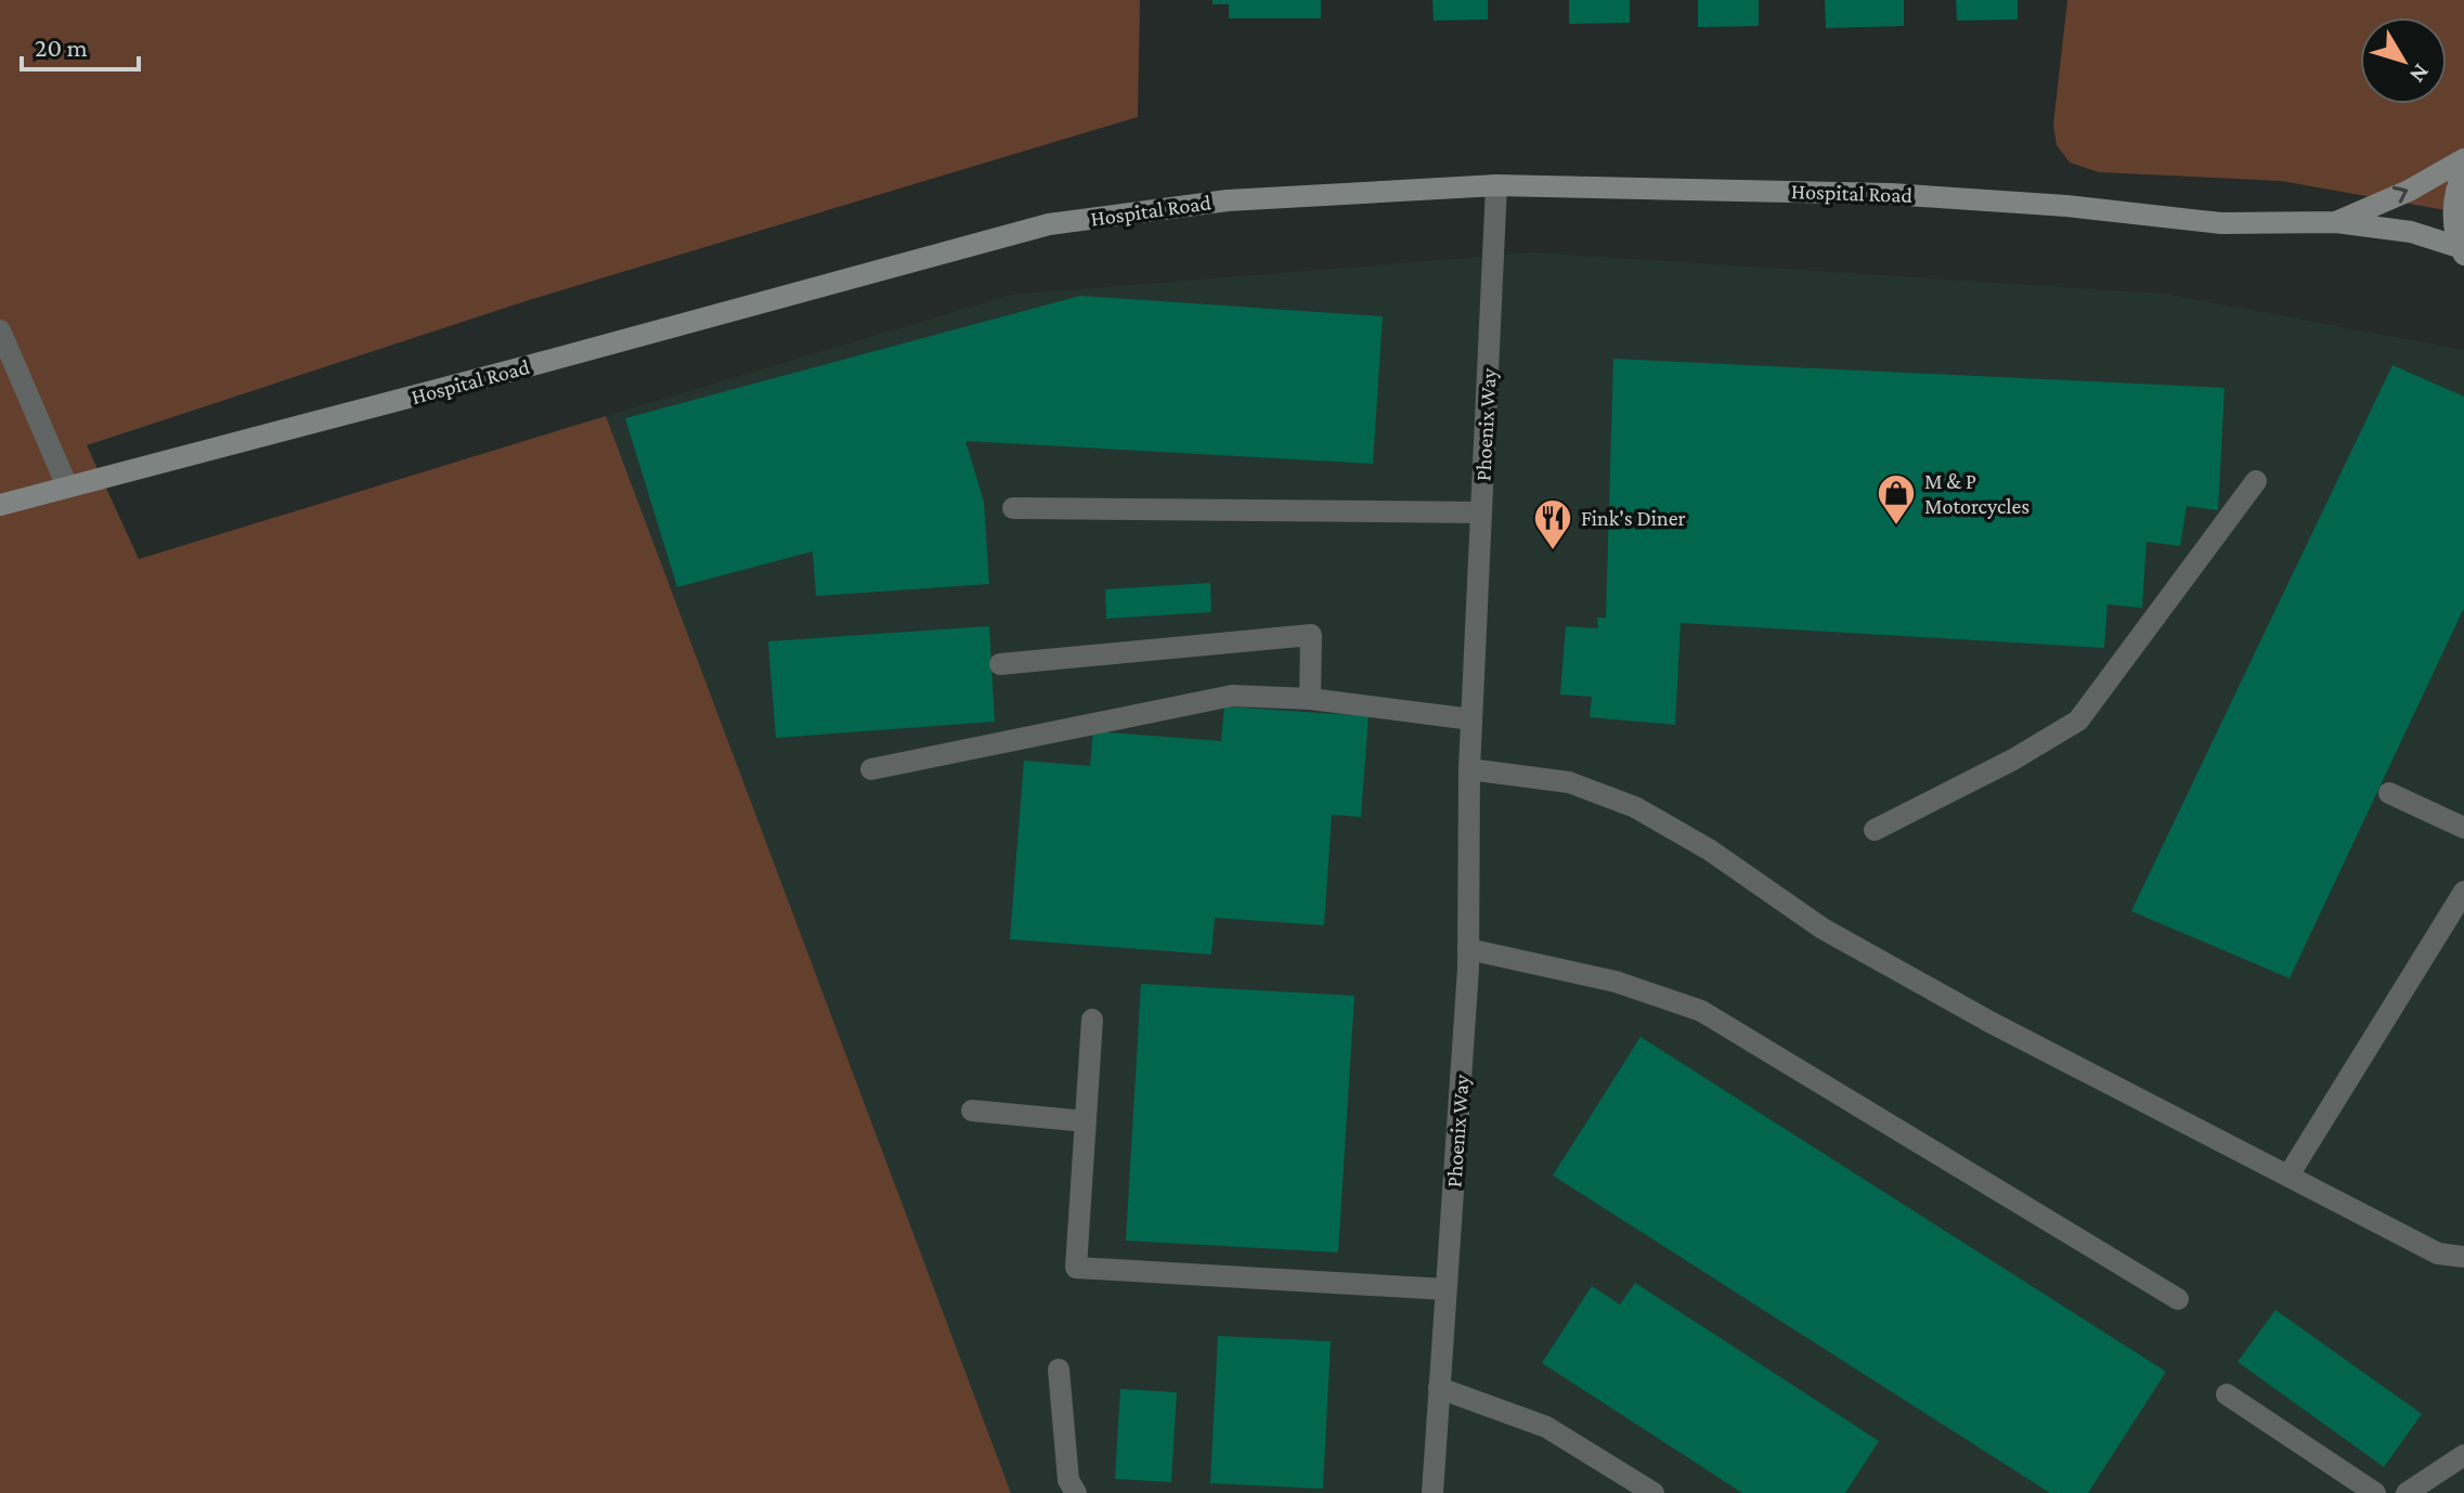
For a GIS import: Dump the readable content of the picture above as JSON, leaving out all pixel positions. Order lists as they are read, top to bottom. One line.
{"streets":{"street":["Hospital Road","Phoenix Way"]},"crossings":[["Hospital Road","Phoenix Way"]],"places":{"shop":["M & P Motorcycles"],"restaurant":["Fink's Diner"]},"scale_bar":"20 m","north":"bottom right"}
